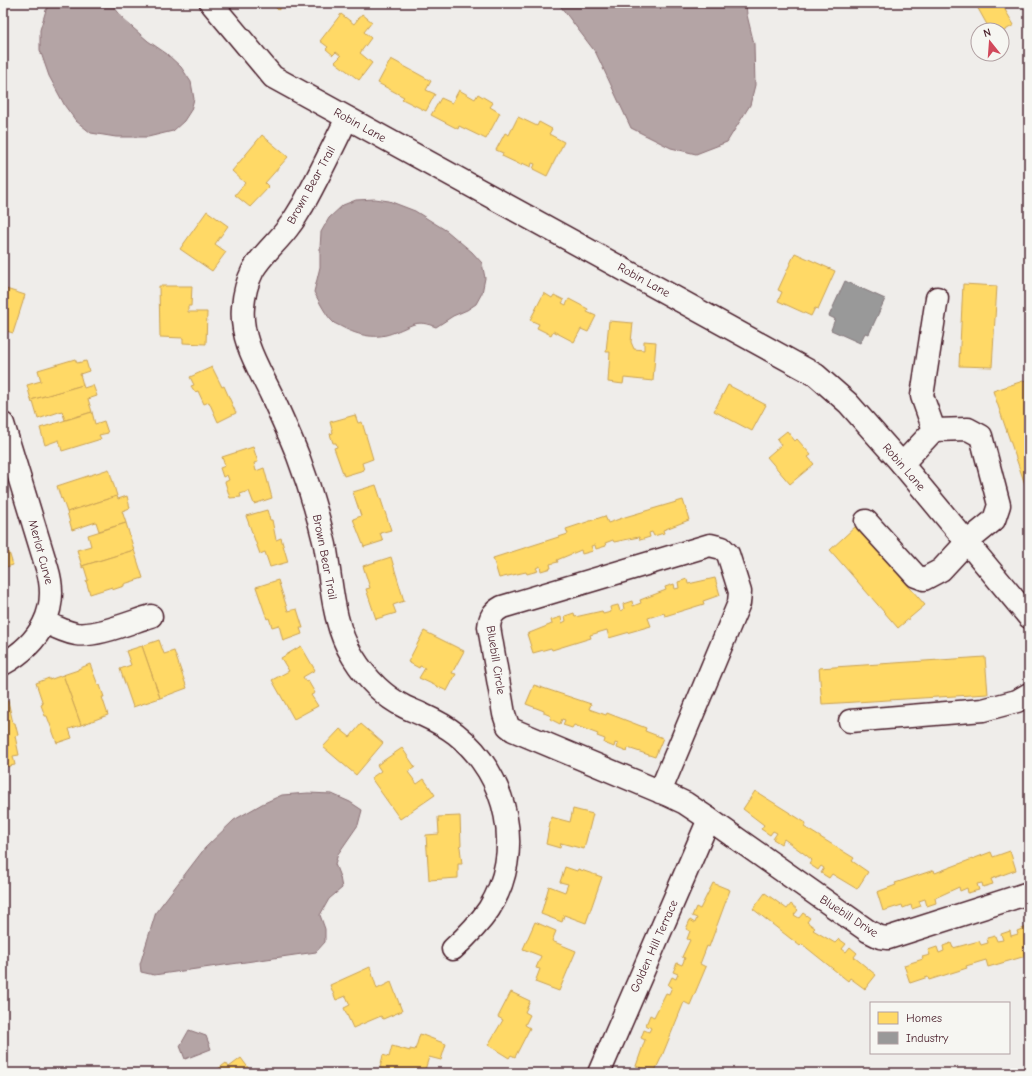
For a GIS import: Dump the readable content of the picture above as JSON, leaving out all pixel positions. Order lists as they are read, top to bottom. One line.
{"streets":{"street":["Robin Lane","Brown Bear Trail","Merlot Curve","Bluebill Circle","Bluebill Drive","Golden Hill Terrace"]},"crossings":[["Robin Lane","Brown Bear Trail"],["Bluebill Circle","Bluebill Drive"],["Bluebill Circle","Golden Hill Terrace"],["Bluebill Drive","Golden Hill Terrace"]],"legend":["Homes","Industry"],"north":"top"}
